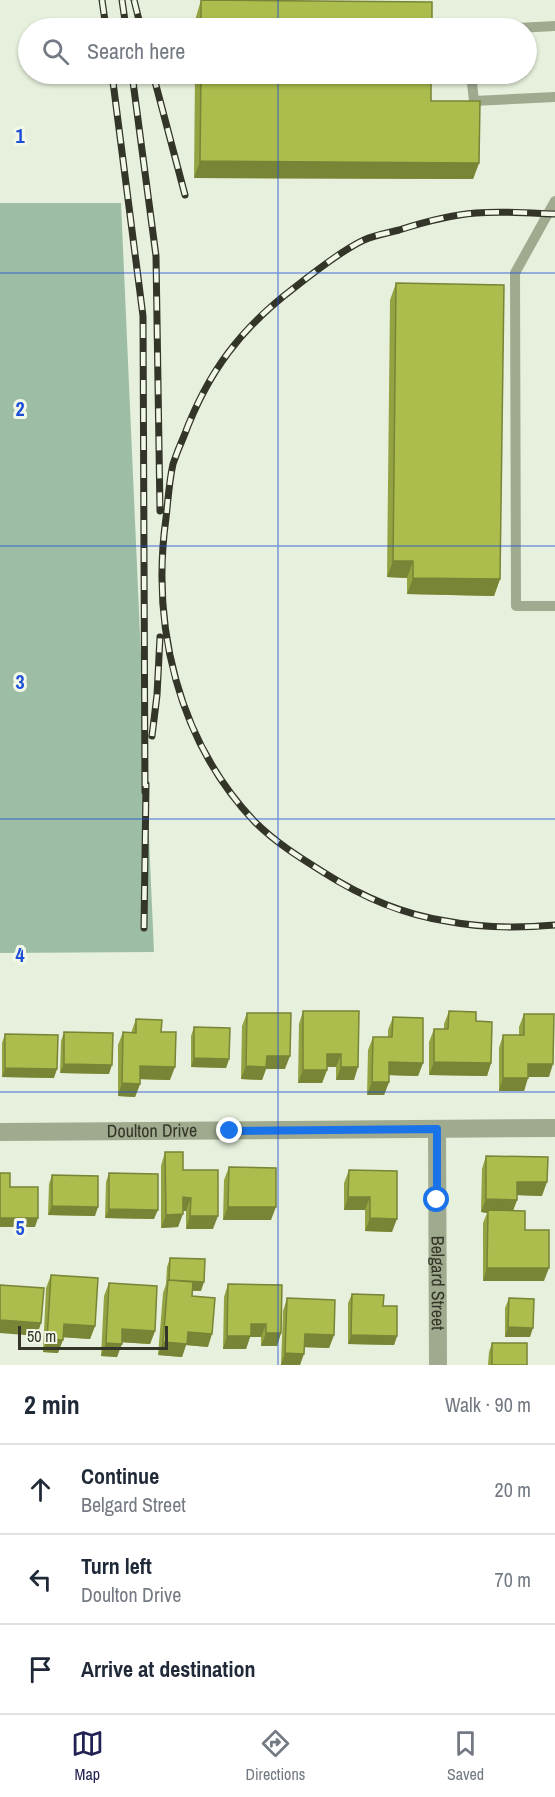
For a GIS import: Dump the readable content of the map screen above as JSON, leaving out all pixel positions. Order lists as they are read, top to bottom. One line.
{"streets":{"street":["Doulton Drive","Belgard Street"]},"crossings":[["Doulton Drive","Belgard Street"]],"scale_bar":"50 m","page":{"search":"Search here","scale":"50 m","heading":["2 min","Walk · 90 m"],"list":[["Continue","Belgard Street","20 m"],["Turn left","Doulton Drive","70 m"],"Arrive at destination"],"nav":["Map","Directions","Saved"]},"grid":{"rows":["1","2","3","4","5"]}}
